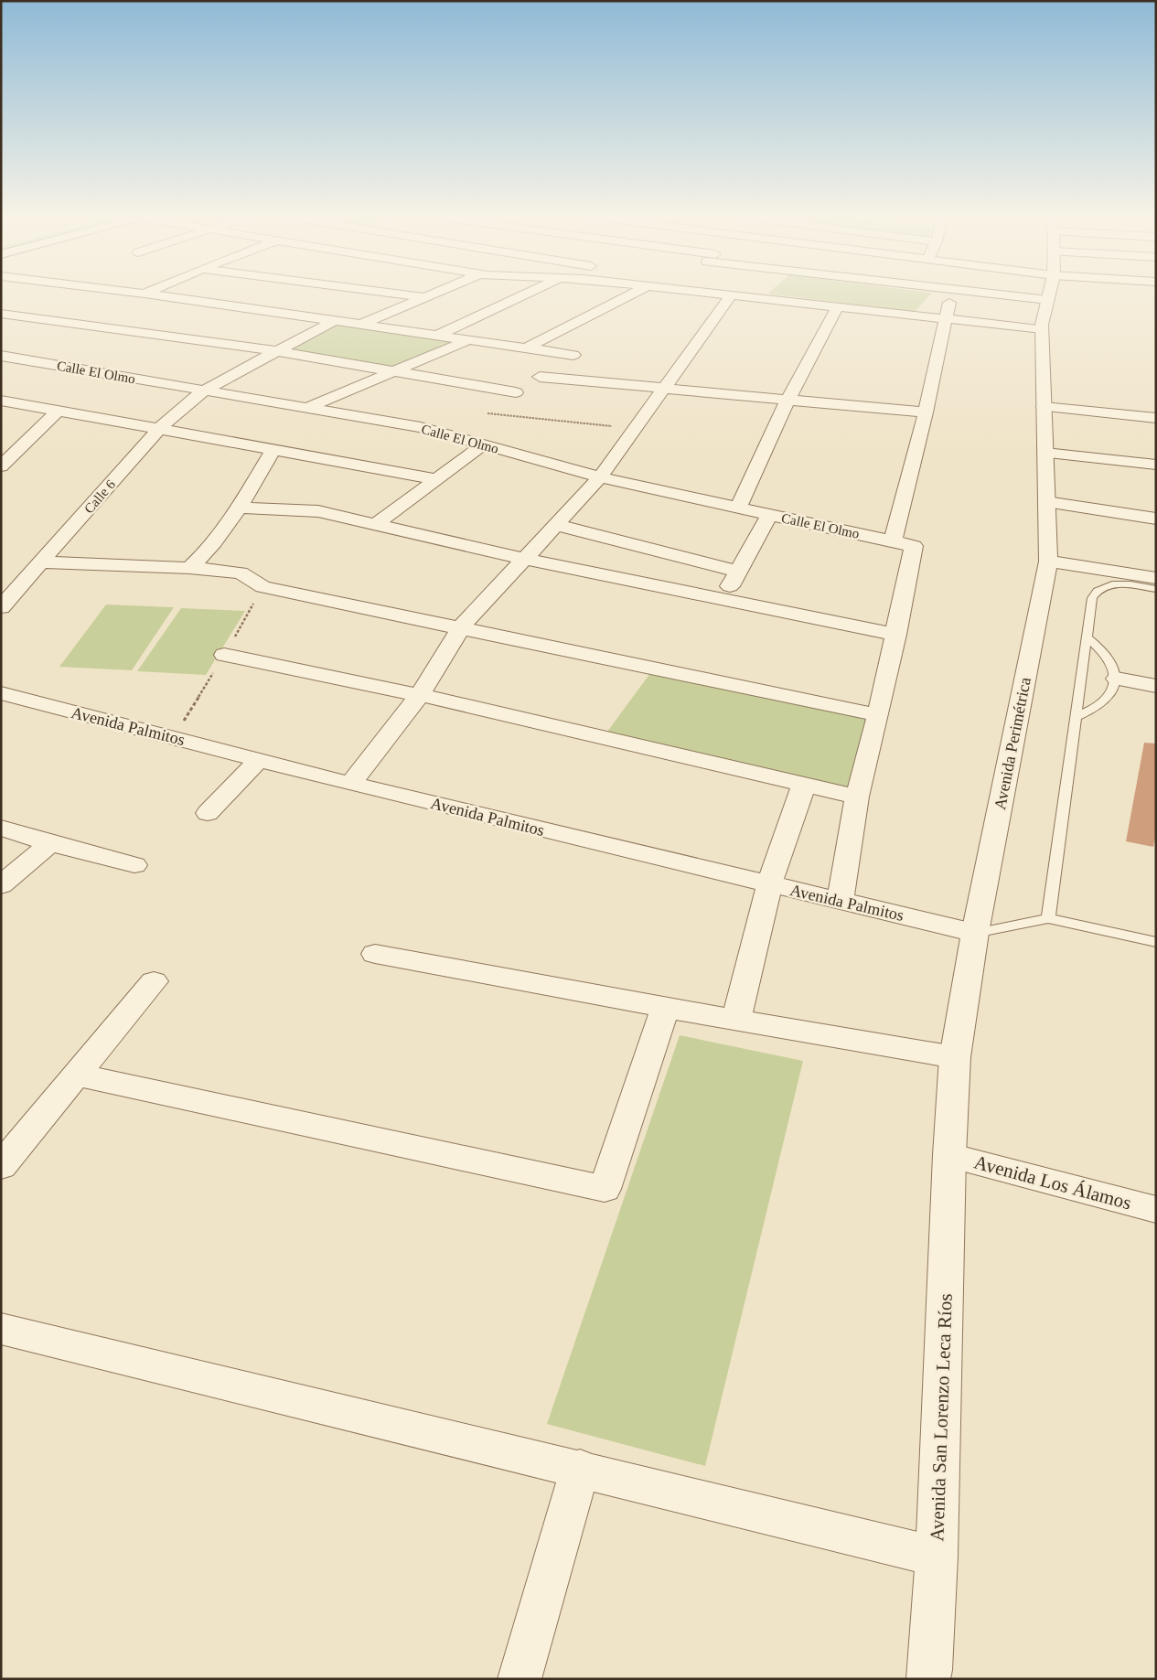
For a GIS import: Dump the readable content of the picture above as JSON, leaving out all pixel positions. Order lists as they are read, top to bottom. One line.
{"streets":{"street":["Calle El Olmo","Calle 6","Avenida Palmitos","Avenida Perimétrica","Avenida Los Álamos","Avenida San Lorenzo Leca Ríos"]},"crossings":[["Calle El Olmo","Calle 6"],["Avenida Palmitos","Avenida Perimétrica"],["Avenida Perimétrica","Avenida Los Álamos"],["Avenida Perimétrica","Avenida San Lorenzo Leca Ríos"],["Avenida Los Álamos","Avenida San Lorenzo Leca Ríos"]]}
